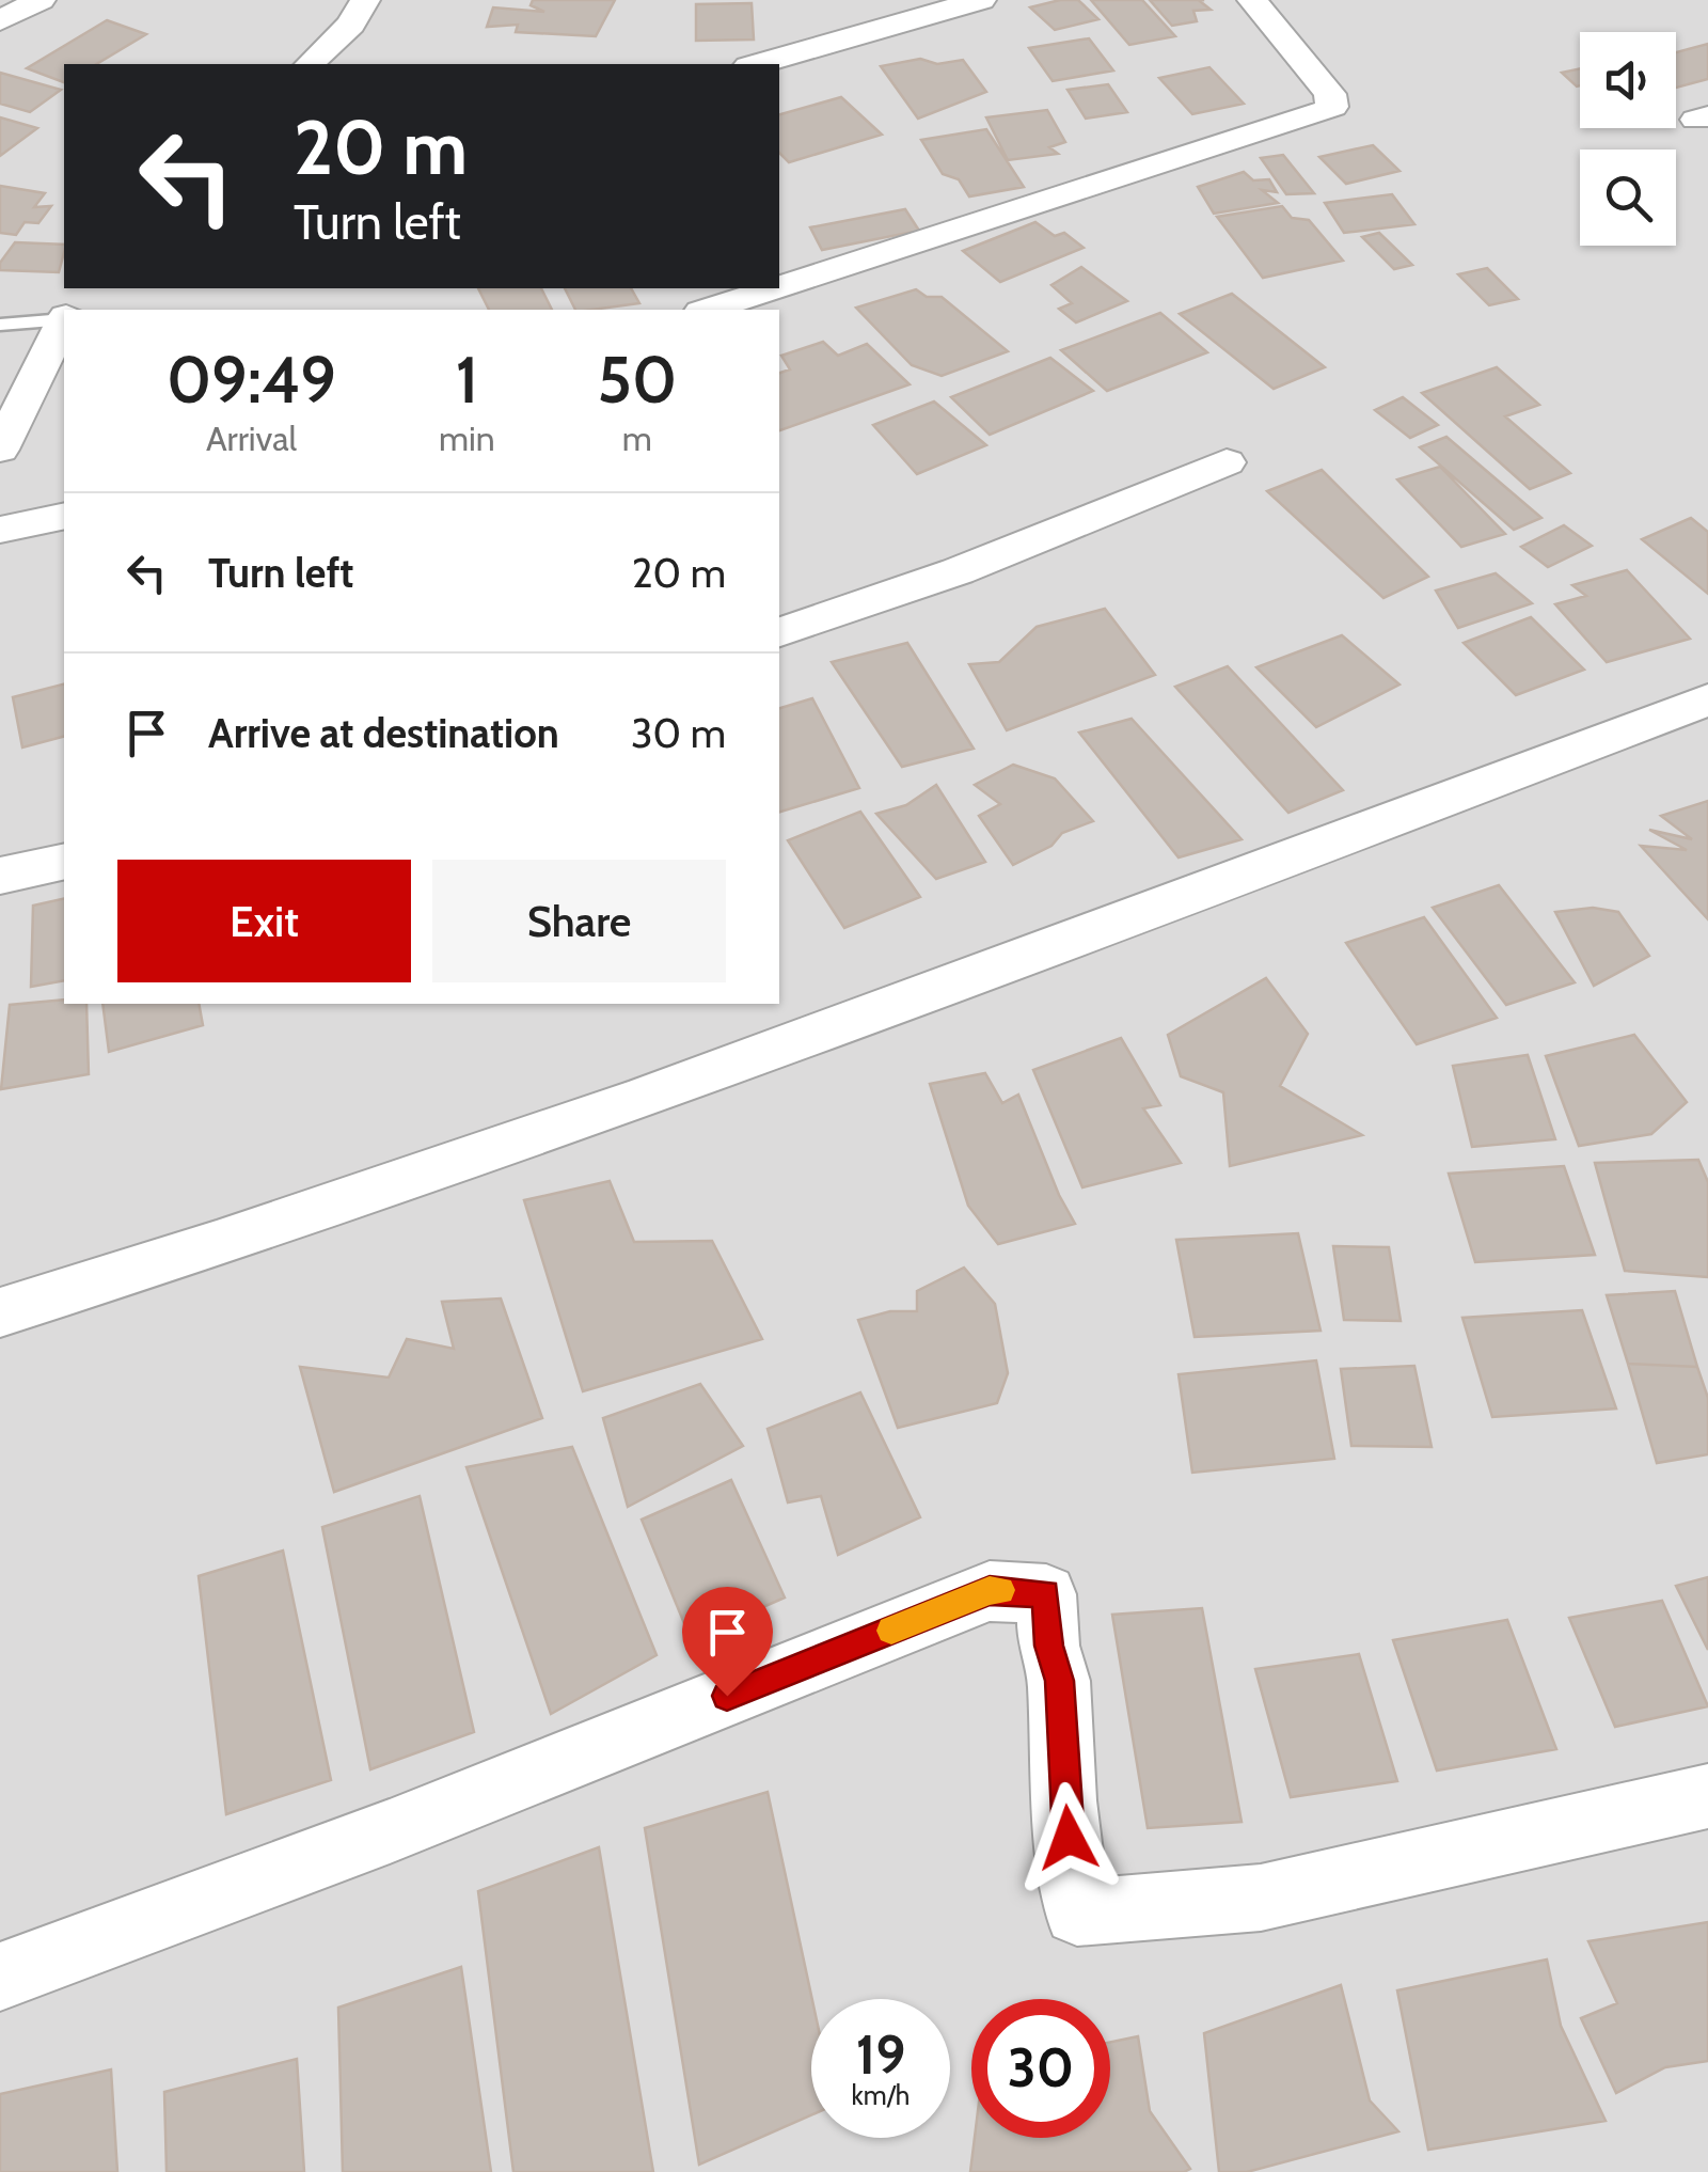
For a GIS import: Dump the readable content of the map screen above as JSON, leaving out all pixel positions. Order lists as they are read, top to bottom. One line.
{"page":{"turn":["20 m","Turn left"],"eta":["09:49","Arrival","1","min","50","m"],"list":[{"name":"Turn left","value":"20 m"},{"name":"Arrive at destination","value":"30 m"}],"buttons":["Exit","Share"],"speed":"19 km/h","limit":"30"}}
